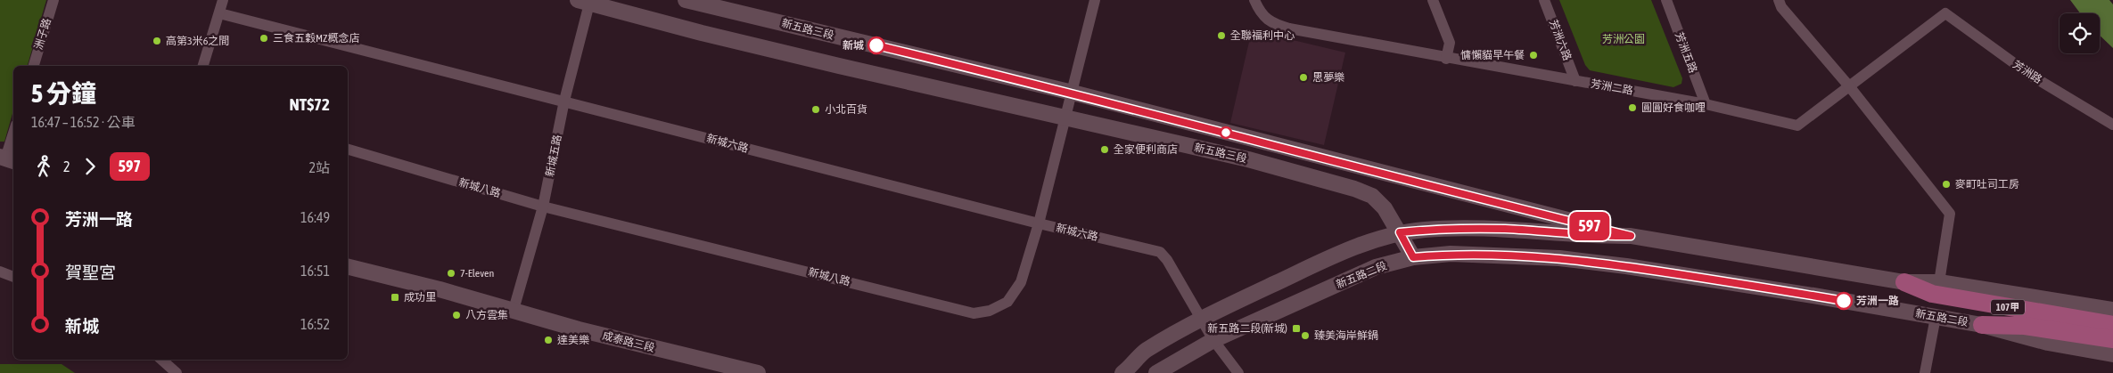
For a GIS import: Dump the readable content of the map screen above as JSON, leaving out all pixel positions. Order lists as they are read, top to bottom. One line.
{"streets":{"main road":["新五路三段","新五路二段","107甲","成泰路三段"],"street":["洲子路","芳洲六路","芳洲五路","芳洲路","芳洲二路","新城六路","新城五路","新城八路"]},"crossings":[["新五路三段","新城五路"],["新五路三段","新城八路"],["新五路三段","新五路二段"],["芳洲六路","芳洲二路"],["芳洲五路","芳洲二路"],["芳洲路","芳洲二路"],["新城六路","新城五路"],["新城六路","新城八路"],["新城六路","新五路二段"],["新城五路","新城八路"],["新城五路","成泰路三段"]],"parks":["芳洲公園"],"places":{"other":["全聯福利中心","三食五穀MZ概念店","高第3米6之間","新城","慵懶貓早午餐","思夢樂","圓圓好食咖哩","小北百貨","全家便利商店","麥町吐司工房","7-Eleven","芳洲一路","八方雲集","臻美海岸鮮鍋","達美樂"],"transit":["成功里","新五路二段(新城)"]},"lines":["bus line 597"],"page":{"on_map":"597","heading":["5 分鐘","16:47 – 16:52 · 公車","NT$72"],"legs":["2","597","2站"],"list":[{"name":"芳洲一路","value":"16:49"},{"name":"賀聖宮","value":"16:51"},{"name":"新城","value":"16:52"}]}}
